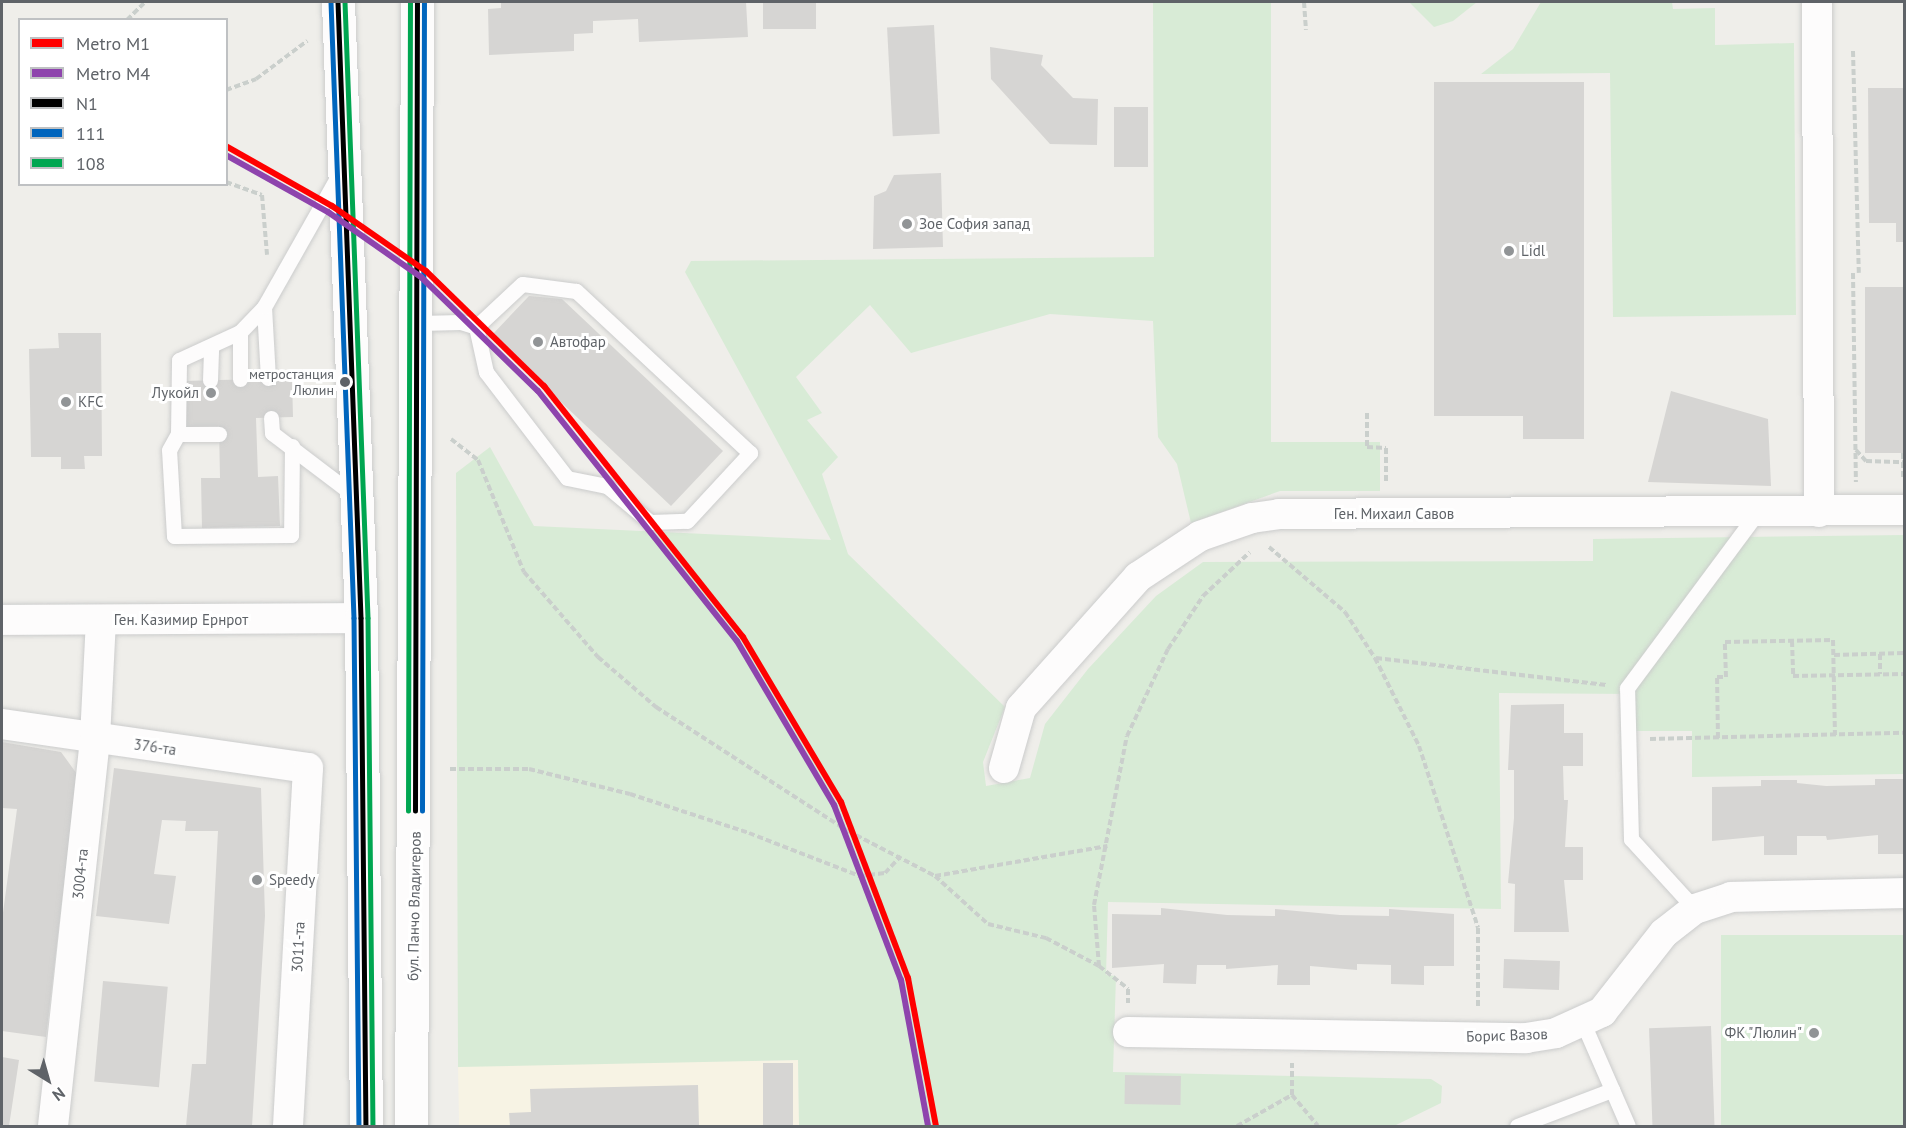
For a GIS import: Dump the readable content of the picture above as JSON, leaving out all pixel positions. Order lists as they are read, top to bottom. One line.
{"streets":{"main road":["бул. Панчо Владигеров"],"street":["Ген. Михаил Савов","Ген. Казимир Ернрот","376-та","3004-та","3011-та","Борис Вазов"]},"crossings":[["Ген. Казимир Ернрот","3004-та"],["376-та","3004-та"],["376-та","3011-та"]],"places":["Зое София запад","Lidl","Автофар","метростанция Люлин","Лукойл","KFC","Speedy","ФК \"Люлин\""],"lines":["transit line N1","transit line 111","transit line 108","metro line M1","metro line M4"],"legend":["Metro M1","Metro M4","N1","111","108"],"north":"bottom right"}
